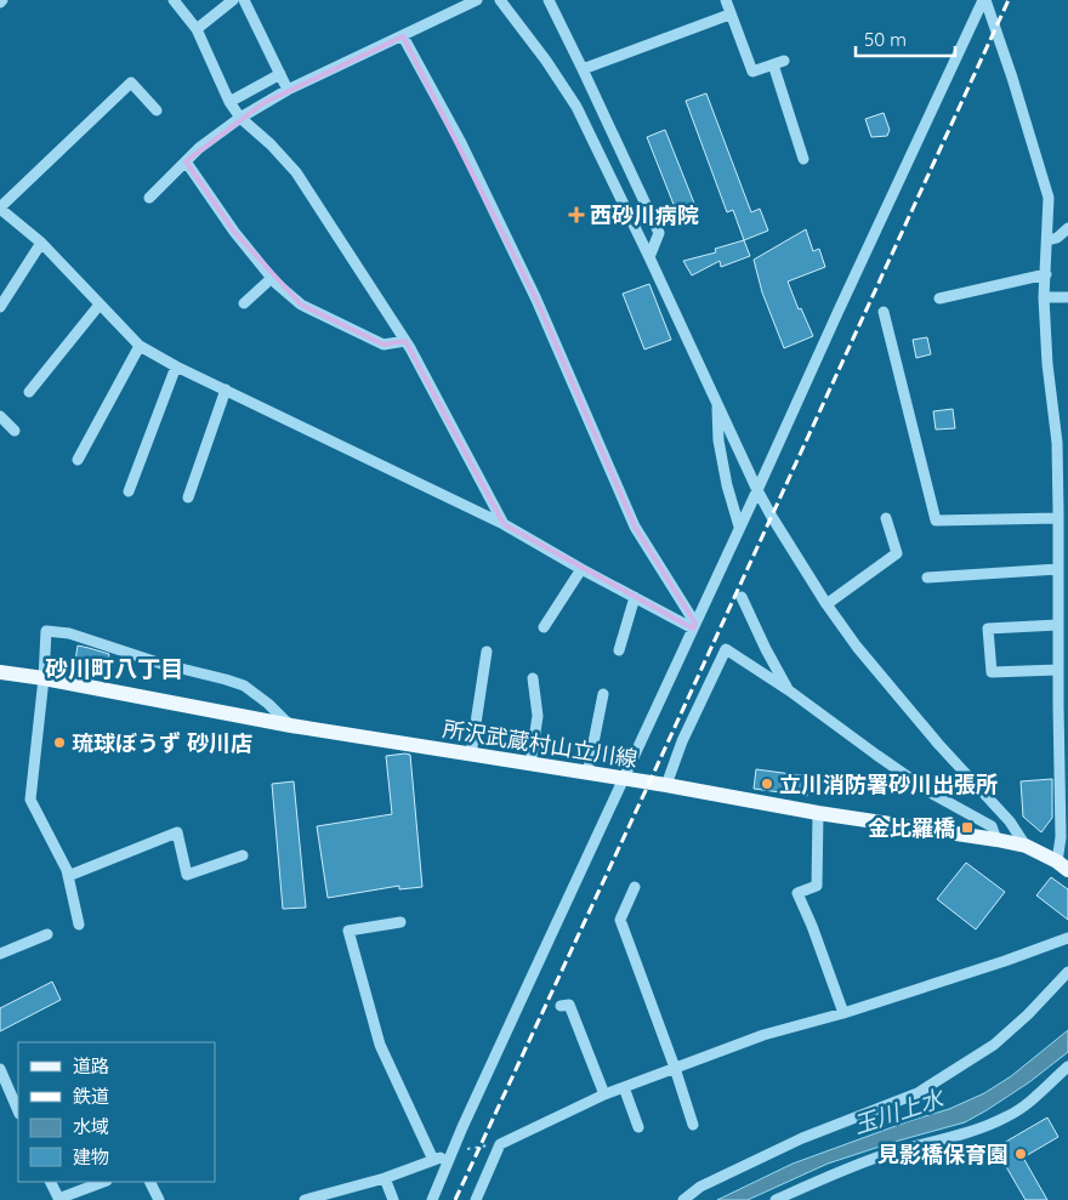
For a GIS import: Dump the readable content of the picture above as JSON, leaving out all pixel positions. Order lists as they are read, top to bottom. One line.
{"streets":{"main road":["所沢武蔵村山立川線"]},"districts":["砂川町八丁目"],"water":["玉川上水"],"places":{"health":["西砂川病院"],"other":["琉球ぼうず 砂川店","立川消防署砂川出張所","見影橋保育園"],"transit":["金比羅橋"]},"legend":["道路","鉄道","水域","建物"],"scale_bar":"50 m"}
